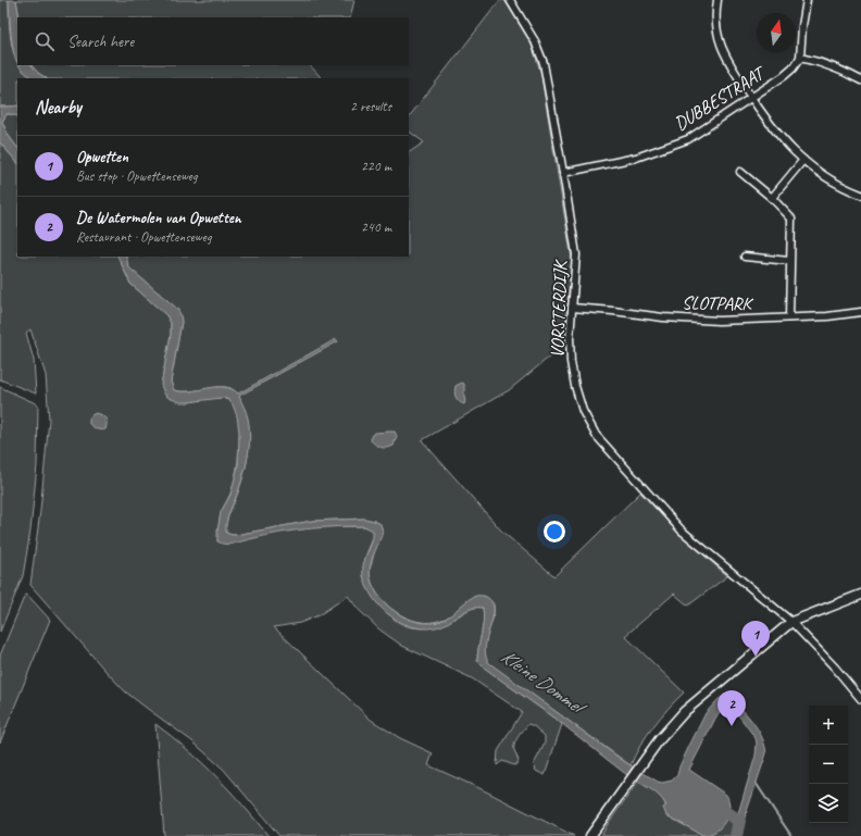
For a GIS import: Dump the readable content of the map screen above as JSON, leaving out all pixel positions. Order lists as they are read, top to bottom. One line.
{"streets":{"street":["DUBBESTRAAT","SLOTPARK","VORSTERDIJK"]},"crossings":[["DUBBESTRAAT","VORSTERDIJK"],["SLOTPARK","VORSTERDIJK"]],"water":["Kleine Dommel"],"north":"top","page":{"search":"Search here","heading":["Nearby","2 results"],"list":[{"mark":"1","name":"Opwetten","note":"Bus stop · Opwettenseweg","value":"220 m"},{"mark":"2","name":"De Watermolen van Opwetten","note":"Restaurant · Opwettenseweg","value":"240 m"}],"pins":["1","2"],"map_buttons":["+","−"]}}
